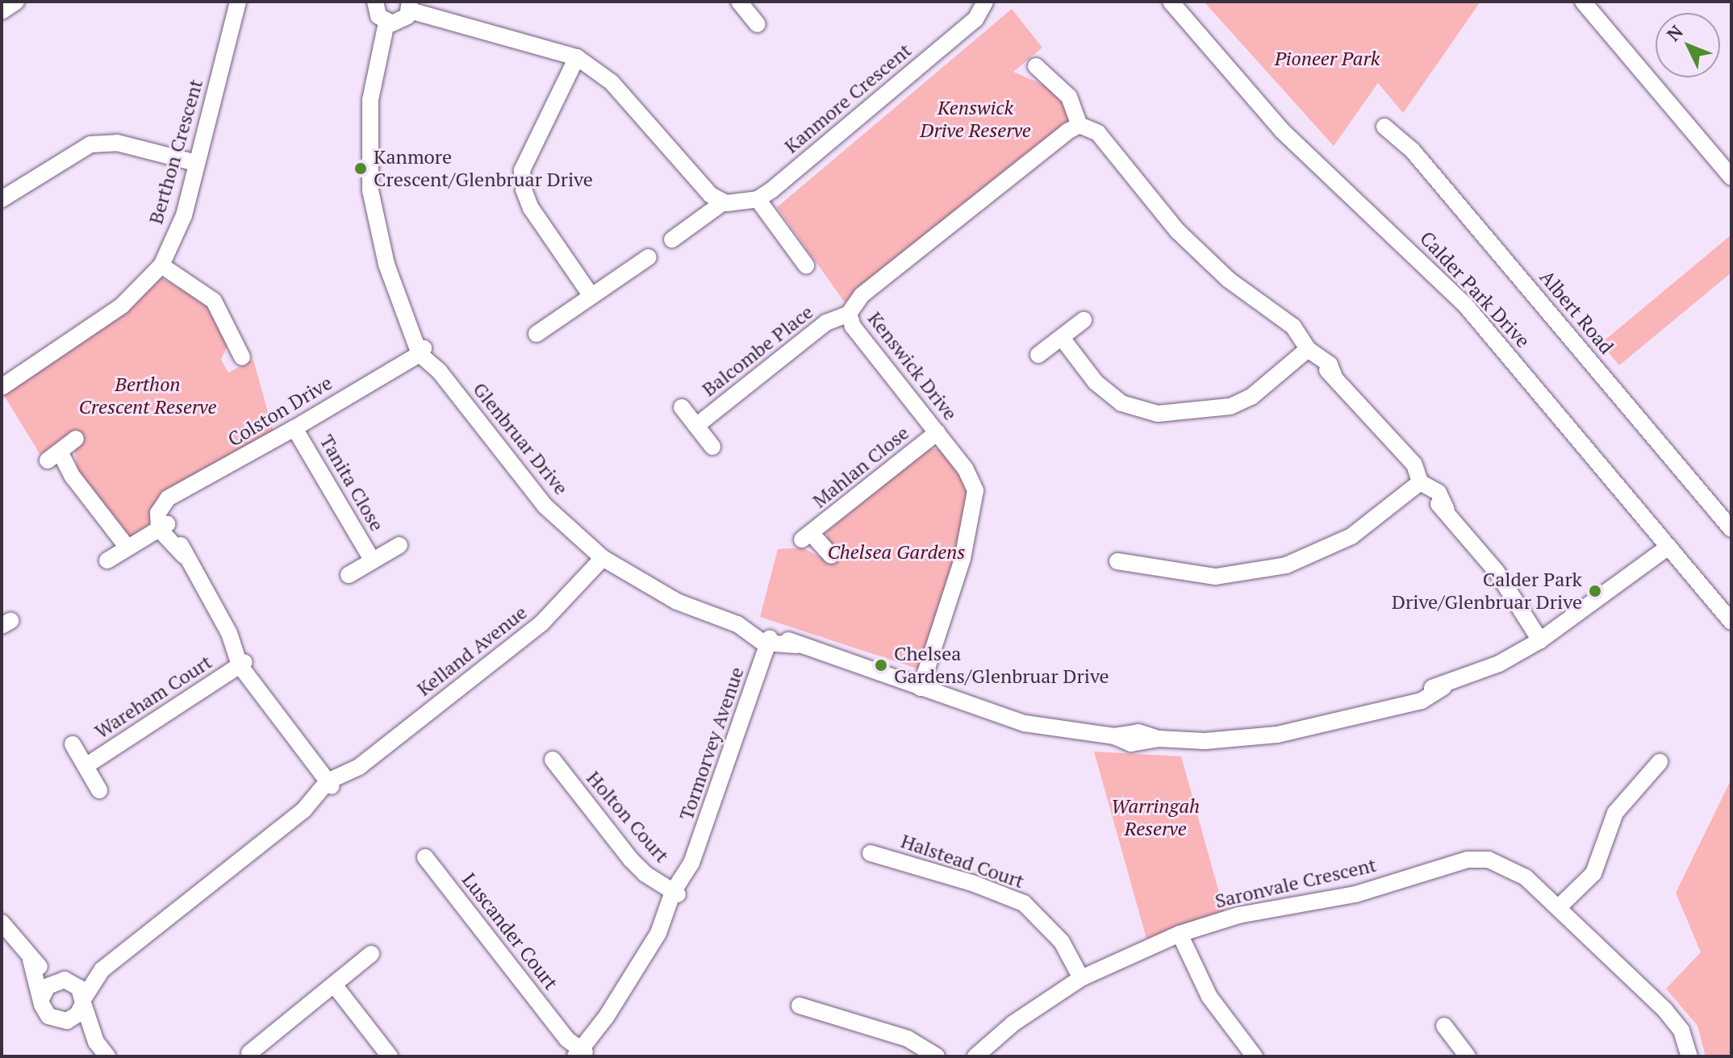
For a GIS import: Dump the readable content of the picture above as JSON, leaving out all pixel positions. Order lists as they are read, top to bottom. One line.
{"streets":{"street":["Kanmore Crescent","Berthon Crescent","Calder Park Drive","Albert Road","Balcombe Place","Kenswick Drive","Colston Drive","Glenbruar Drive","Mahlan Close","Tanita Close","Kelland Avenue","Wareham Court","Tormorvey Avenue","Holton Court","Halstead Court","Saronvale Crescent","Luscander Court"]},"crossings":[["Balcombe Place","Kenswick Drive"],["Kenswick Drive","Mahlan Close"],["Colston Drive","Glenbruar Drive"],["Colston Drive","Tanita Close"],["Glenbruar Drive","Kelland Avenue"],["Glenbruar Drive","Tormorvey Avenue"],["Tormorvey Avenue","Holton Court"],["Tormorvey Avenue","Luscander Court"],["Halstead Court","Saronvale Crescent"]],"parks":["Pioneer Park","Kenswick Drive Reserve","Berthon Crescent Reserve","Chelsea Gardens","Warringah Reserve"],"places":["Kanmore Crescent/Glenbruar Drive","Calder Park Drive/Glenbruar Drive","Chelsea Gardens/Glenbruar Drive"],"north":"top left"}
